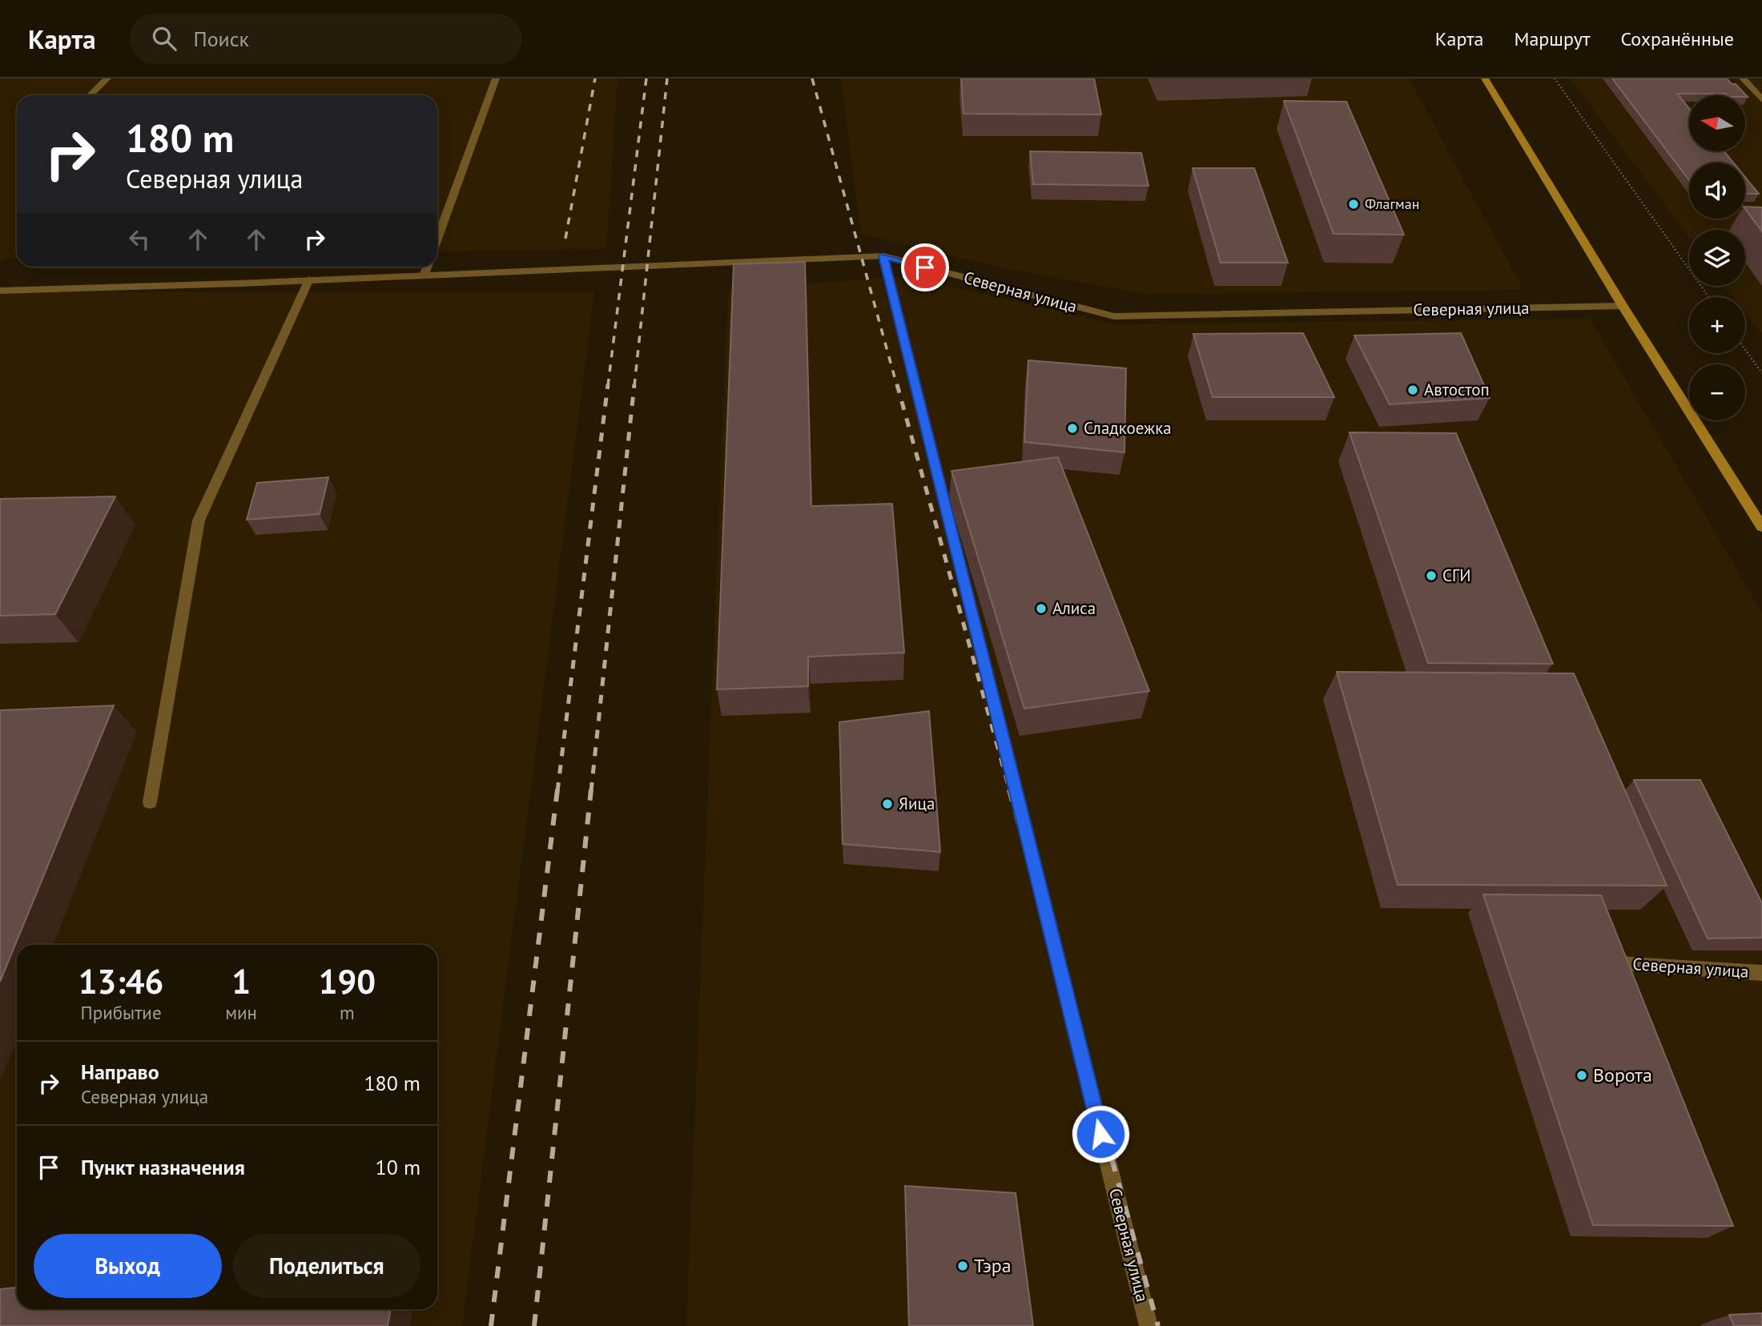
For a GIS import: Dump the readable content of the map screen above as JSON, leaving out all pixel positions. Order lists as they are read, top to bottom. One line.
{"streets":{"street":["Северная улица"]},"places":["Флагман","Автостоп","Сладкоежка","СГИ","Алиса","Яица","Ворота","Тэра"],"north":"left","page":{"header":"Карта","search":"Поиск","nav":["Карта","Маршрут","Сохранённые"],"map_buttons":["+","−"],"turn":["180 m","Северная улица"],"eta":["13:46","Прибытие","1","мин","190","m"],"list":[{"name":"Направо","note":"Северная улица","value":"180 m"},{"name":"Пункт назначения","value":"10 m"}],"buttons":["Выход","Поделиться"]}}
